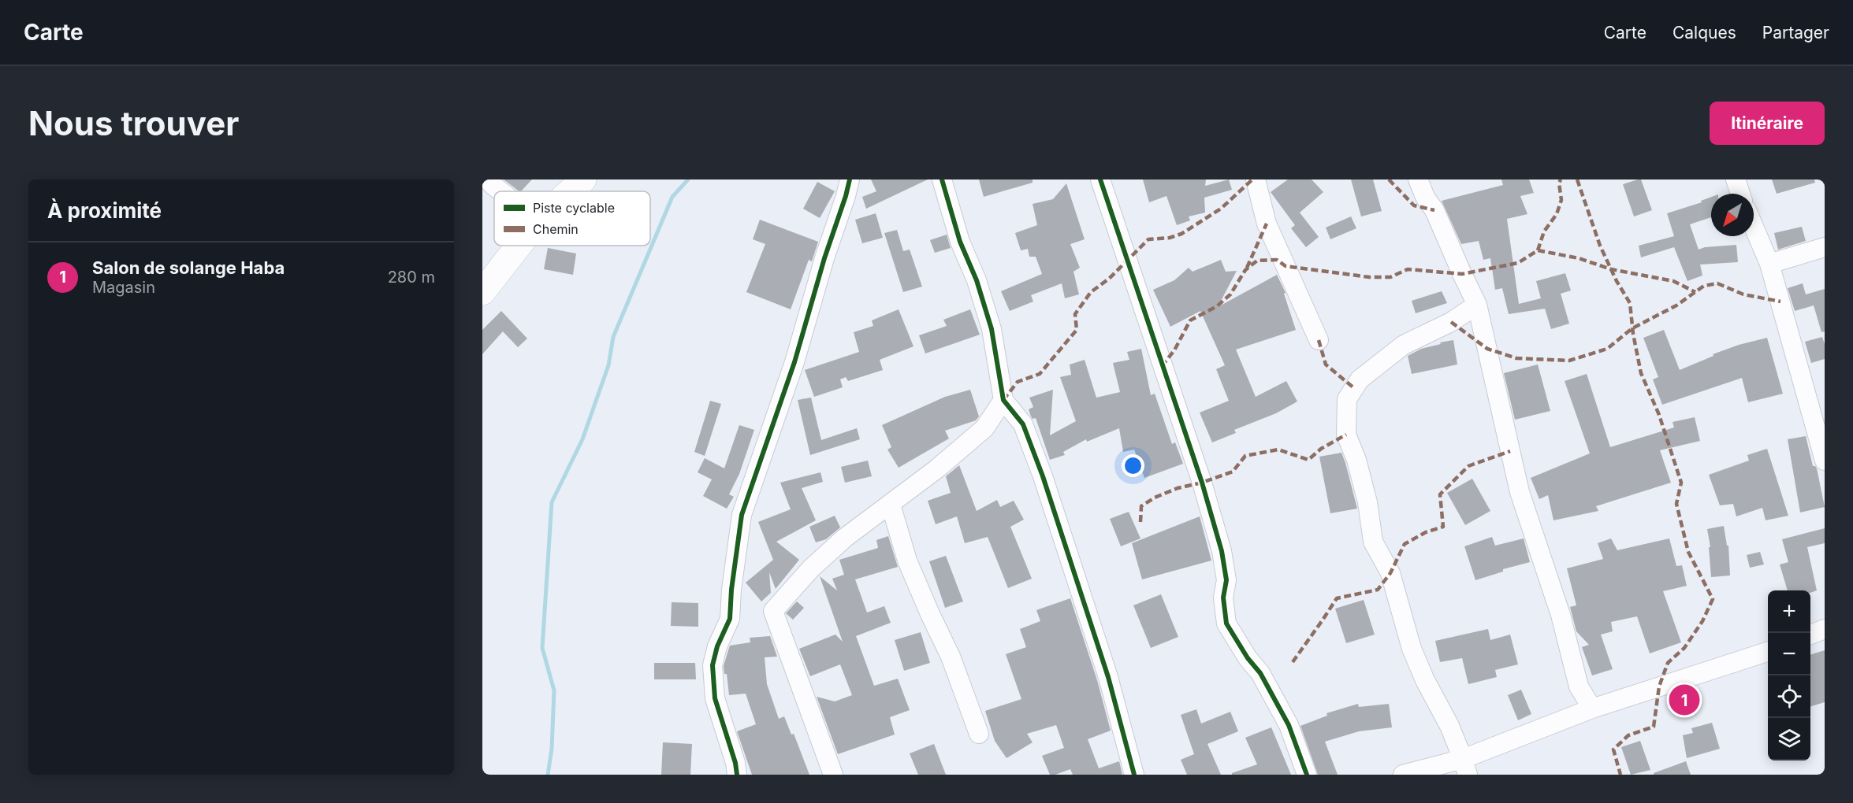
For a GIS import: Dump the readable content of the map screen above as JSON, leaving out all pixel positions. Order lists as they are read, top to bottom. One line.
{"legend":["Piste cyclable","Chemin"],"north":"bottom left","page":{"header":"Carte","nav":["Carte","Calques","Partager"],"buttons":"Itinéraire","title":"Nous trouver","heading":"À proximité","list":[{"mark":"1","name":"Salon de solange Haba","note":"Magasin","value":"280 m"}],"map_buttons":["+","−"],"pins":"1"}}
